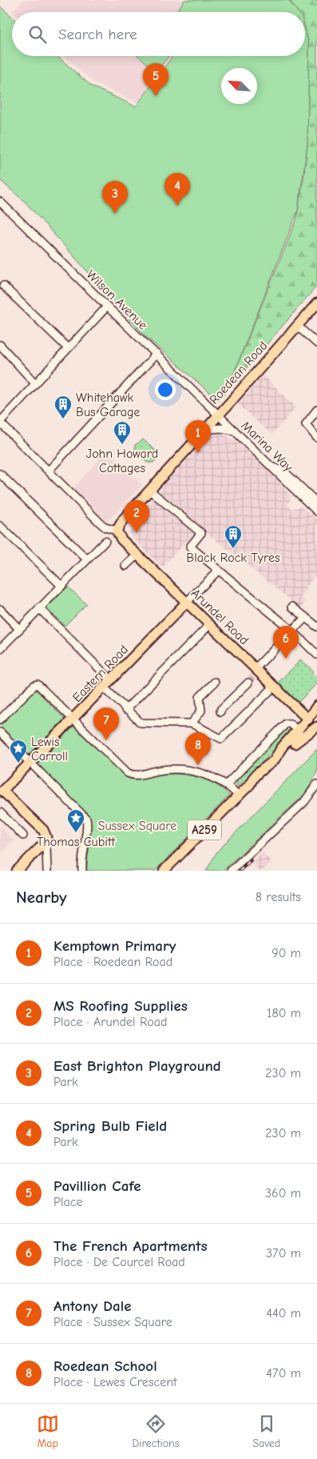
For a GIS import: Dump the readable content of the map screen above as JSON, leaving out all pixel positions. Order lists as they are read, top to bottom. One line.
{"streets":{"main road":["Roedean Road","Arundel Road","Eastern Road","A259"],"street":["Wilson Avenue","Marina Way"]},"crossings":[["Wilson Avenue","Roedean Road"],["Wilson Avenue","Marina Way"],["Roedean Road","Marina Way"],["Roedean Road","Arundel Road"],["Arundel Road","Eastern Road"],["Arundel Road","A259"]],"parks":["Sussex Square"],"places":{"building":["Whitehawk Bus Garage","John Howard Cottages","Black Rock Tyres"],"place":["Lewis Carroll","Thomas Cubitt"]},"north":"top left","page":{"search":"Search here","pins":["5","4","3","1","2","6","7","8"],"heading":["Nearby","8 results"],"list":[{"mark":"1","name":"Kemptown Primary","note":"Place · Roedean Road","value":"90 m"},{"mark":"2","name":"MS Roofing Supplies","note":"Place · Arundel Road","value":"180 m"},{"mark":"3","name":"East Brighton Playground","note":"Park","value":"230 m"},{"mark":"4","name":"Spring Bulb Field","note":"Park","value":"230 m"},{"mark":"5","name":"Pavillion Cafe","note":"Place","value":"360 m"},{"mark":"6","name":"The French Apartments","note":"Place · De Courcel Road","value":"370 m"},{"mark":"7","name":"Antony Dale","note":"Place · Sussex Square","value":"440 m"},{"mark":"8","name":"Roedean School","note":"Place · Lewes Crescent","value":"470 m"}],"nav":["Map","Directions","Saved"]}}
